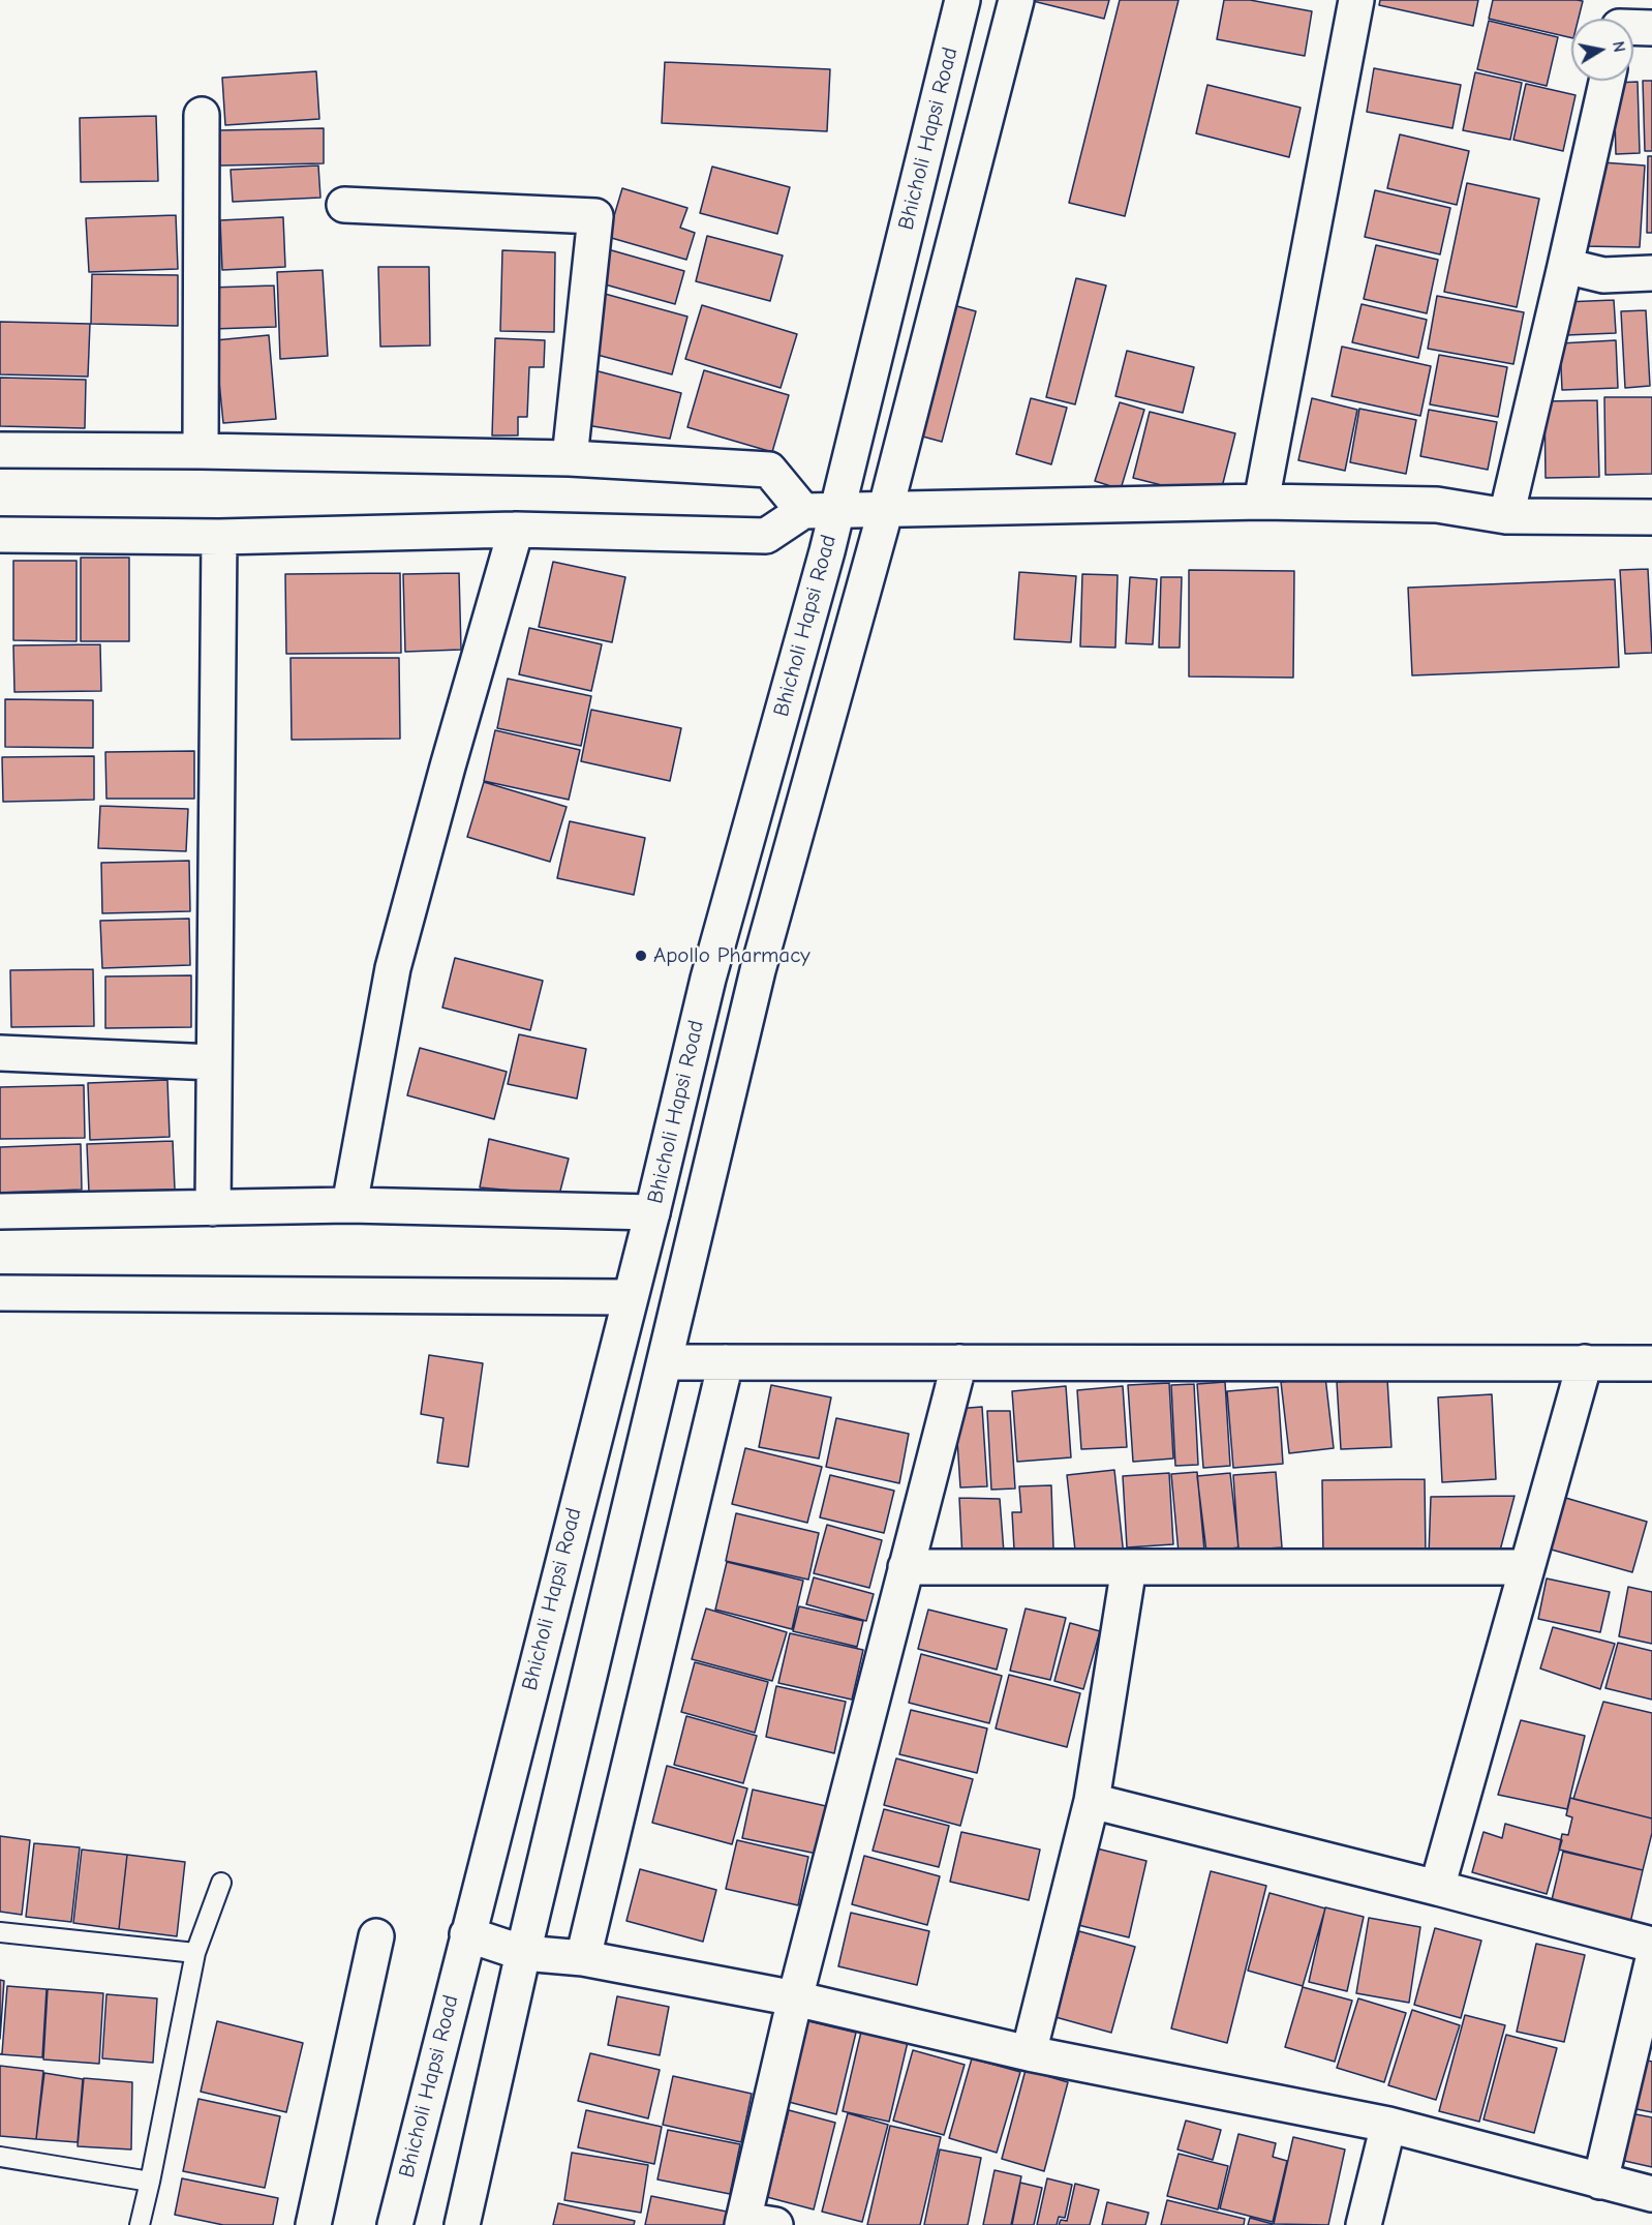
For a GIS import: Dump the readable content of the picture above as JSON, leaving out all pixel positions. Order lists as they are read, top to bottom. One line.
{"streets":{"street":["Bhicholi Hapsi Road"]},"places":["Apollo Pharmacy"],"north":"right"}
